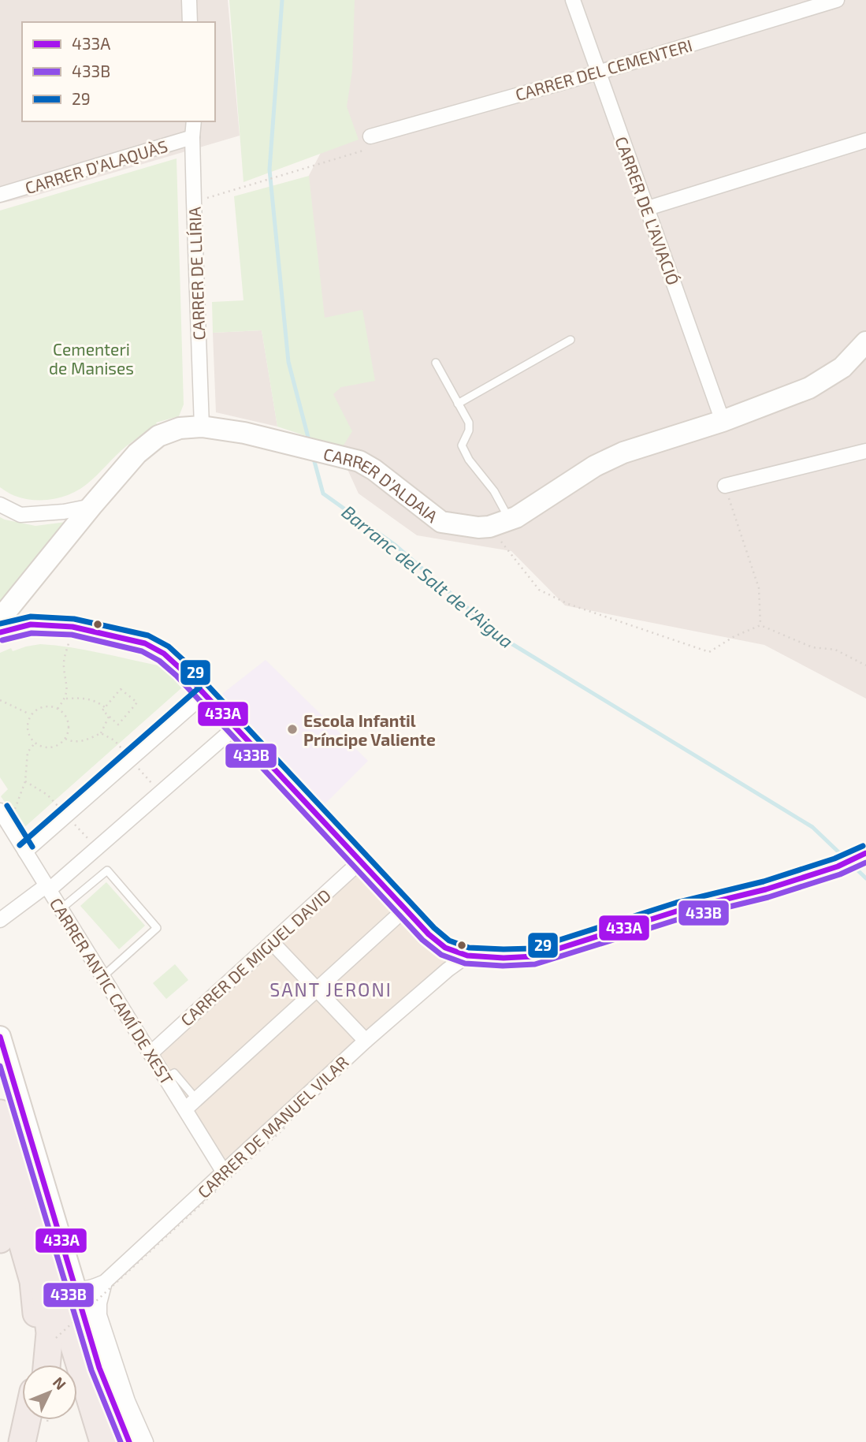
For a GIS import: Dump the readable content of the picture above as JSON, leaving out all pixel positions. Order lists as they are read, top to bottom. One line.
{"streets":{"street":["CARRER DEL CEMENTERI","CARRER D’ALAQUÀS","CARRER DE L’AVIACIÓ","CARRER DE LLÍRIA","CARRER D’ALDAIA","CARRER DE MIGUEL DAVID","CARRER ANTIC CAMÍ DE XEST","CARRER DE MANUEL VILAR"]},"crossings":[["CARRER DEL CEMENTERI","CARRER DE L’AVIACIÓ"],["CARRER D’ALAQUÀS","CARRER DE LLÍRIA"],["CARRER DE L’AVIACIÓ","CARRER D’ALDAIA"],["CARRER DE LLÍRIA","CARRER D’ALDAIA"],["CARRER DE MIGUEL DAVID","CARRER ANTIC CAMÍ DE XEST"],["CARRER ANTIC CAMÍ DE XEST","CARRER DE MANUEL VILAR"]],"districts":["SANT JERONI"],"water":["Barranc del Salt de l'Aigua"],"parks":["Cementeri de Manises"],"places":["Escola Infantil Príncipe Valiente"],"lines":["transit line 29","transit line 433A","transit line 433B"],"legend":["433A","433B","29"],"north":"top right"}
